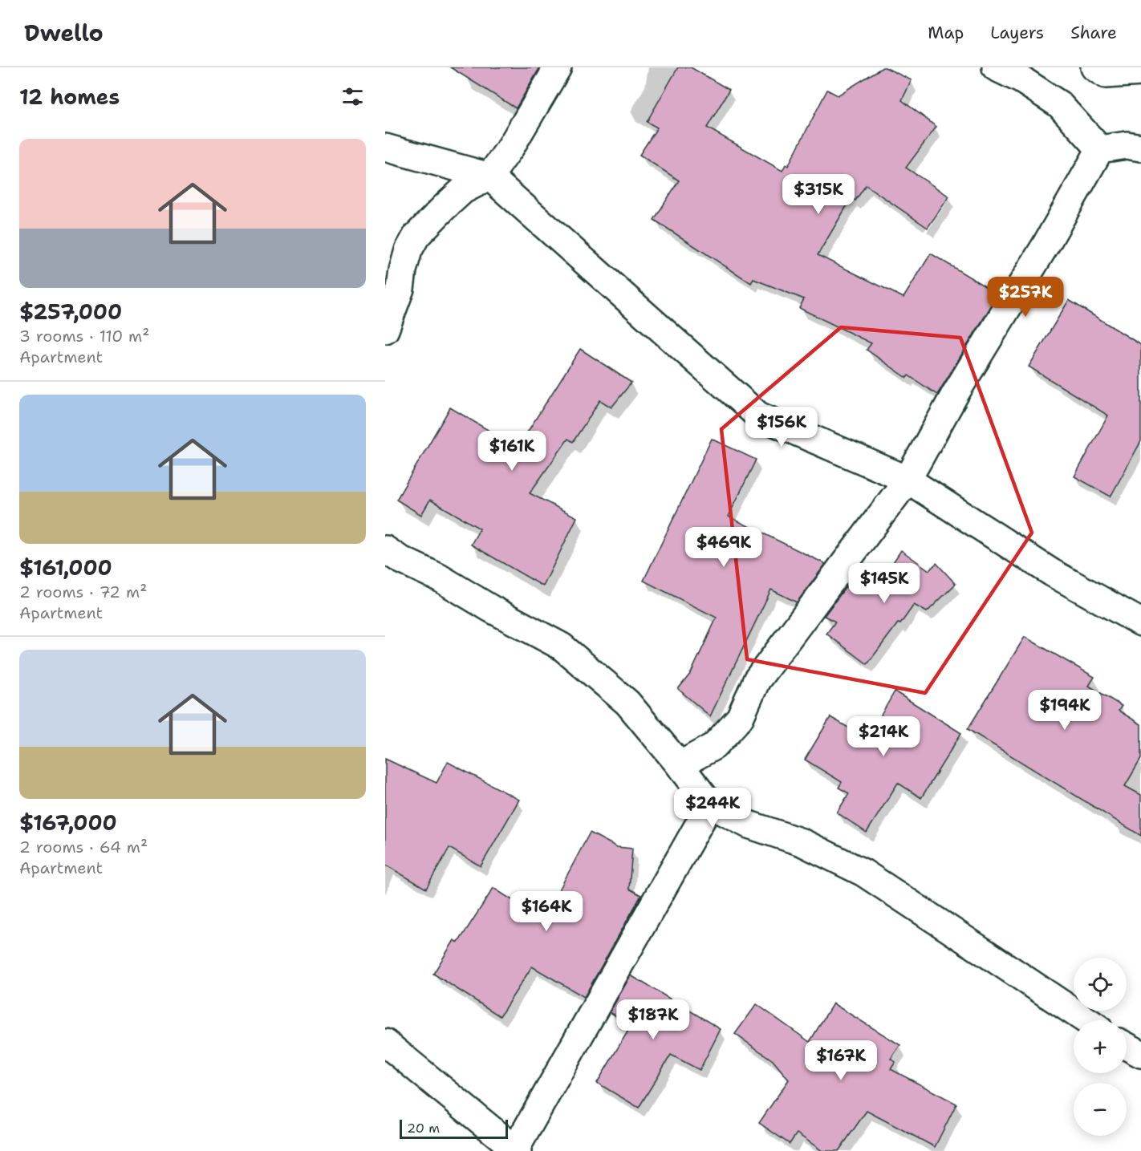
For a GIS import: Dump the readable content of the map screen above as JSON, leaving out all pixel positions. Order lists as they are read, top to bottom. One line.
{"scale_bar":"20 m","page":{"header":"Dwello","nav":["Map","Layers","Share"],"heading":"12 homes","list":[{"name":"$257,000","note":"3 rooms · 110 m² · Apartment"},{"name":"$161,000","note":"2 rooms · 72 m² · Apartment"},{"name":"$167,000","note":"2 rooms · 64 m² · Apartment"}],"price":["$315K","$257K","$156K","$161K","$469K","$145K","$194K","$214K","$244K","$164K","$187K","$167K"],"map_buttons":["+","−"],"scale":"20 m"}}
